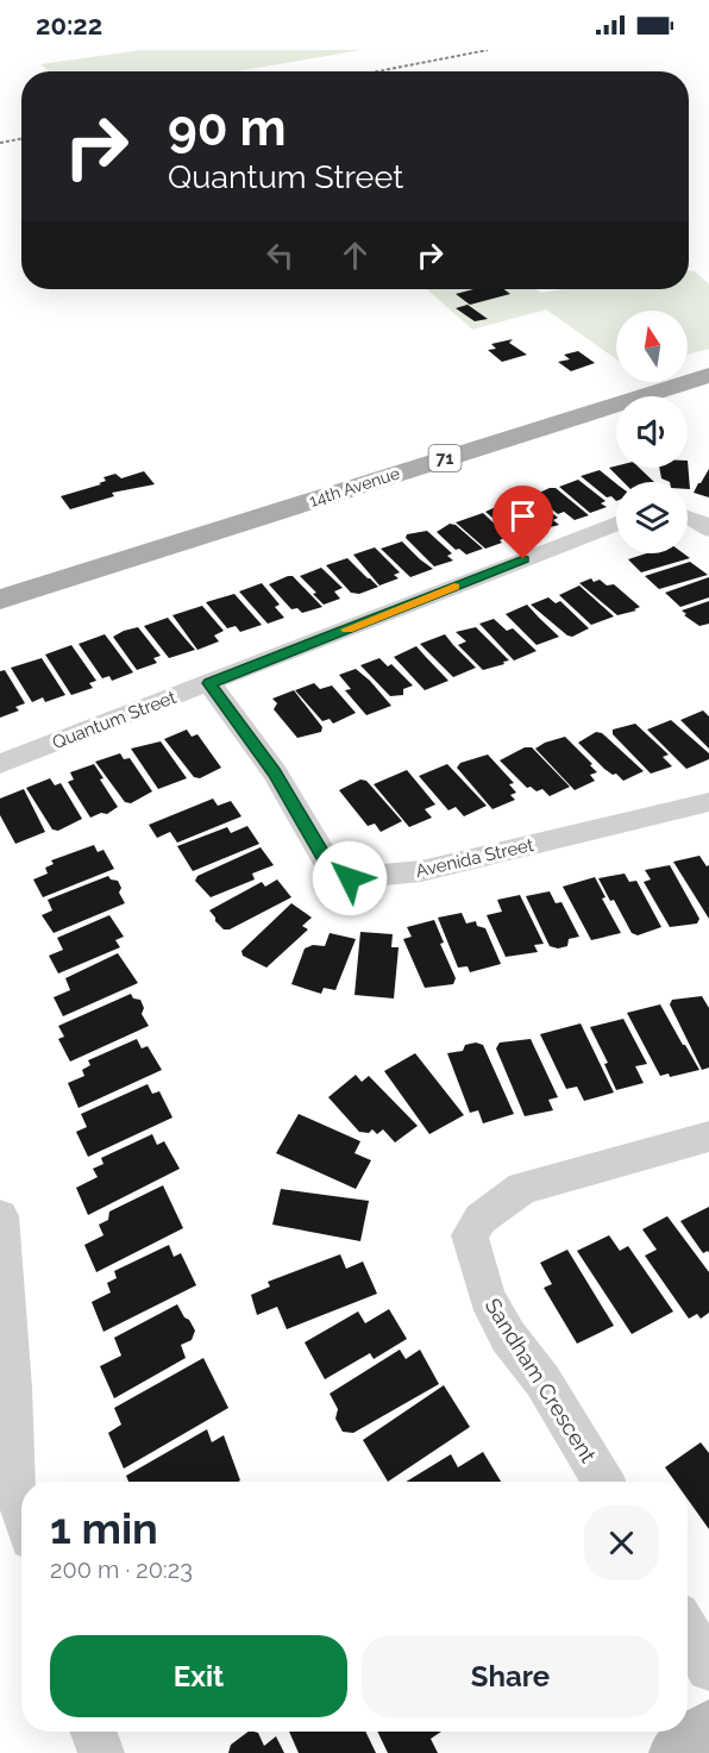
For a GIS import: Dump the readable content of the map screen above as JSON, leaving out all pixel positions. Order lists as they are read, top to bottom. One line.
{"streets":{"main road":["71","14th Avenue"],"street":["Quantum Street","Avenida Street","Sandham Crescent"]},"crossings":[["Quantum Street","Avenida Street"]],"north":"top","page":{"status":"20:22","turn":["90 m","Quantum Street"],"heading":["1 min","200 m · 20:23"],"buttons":["Exit","Share"]}}
